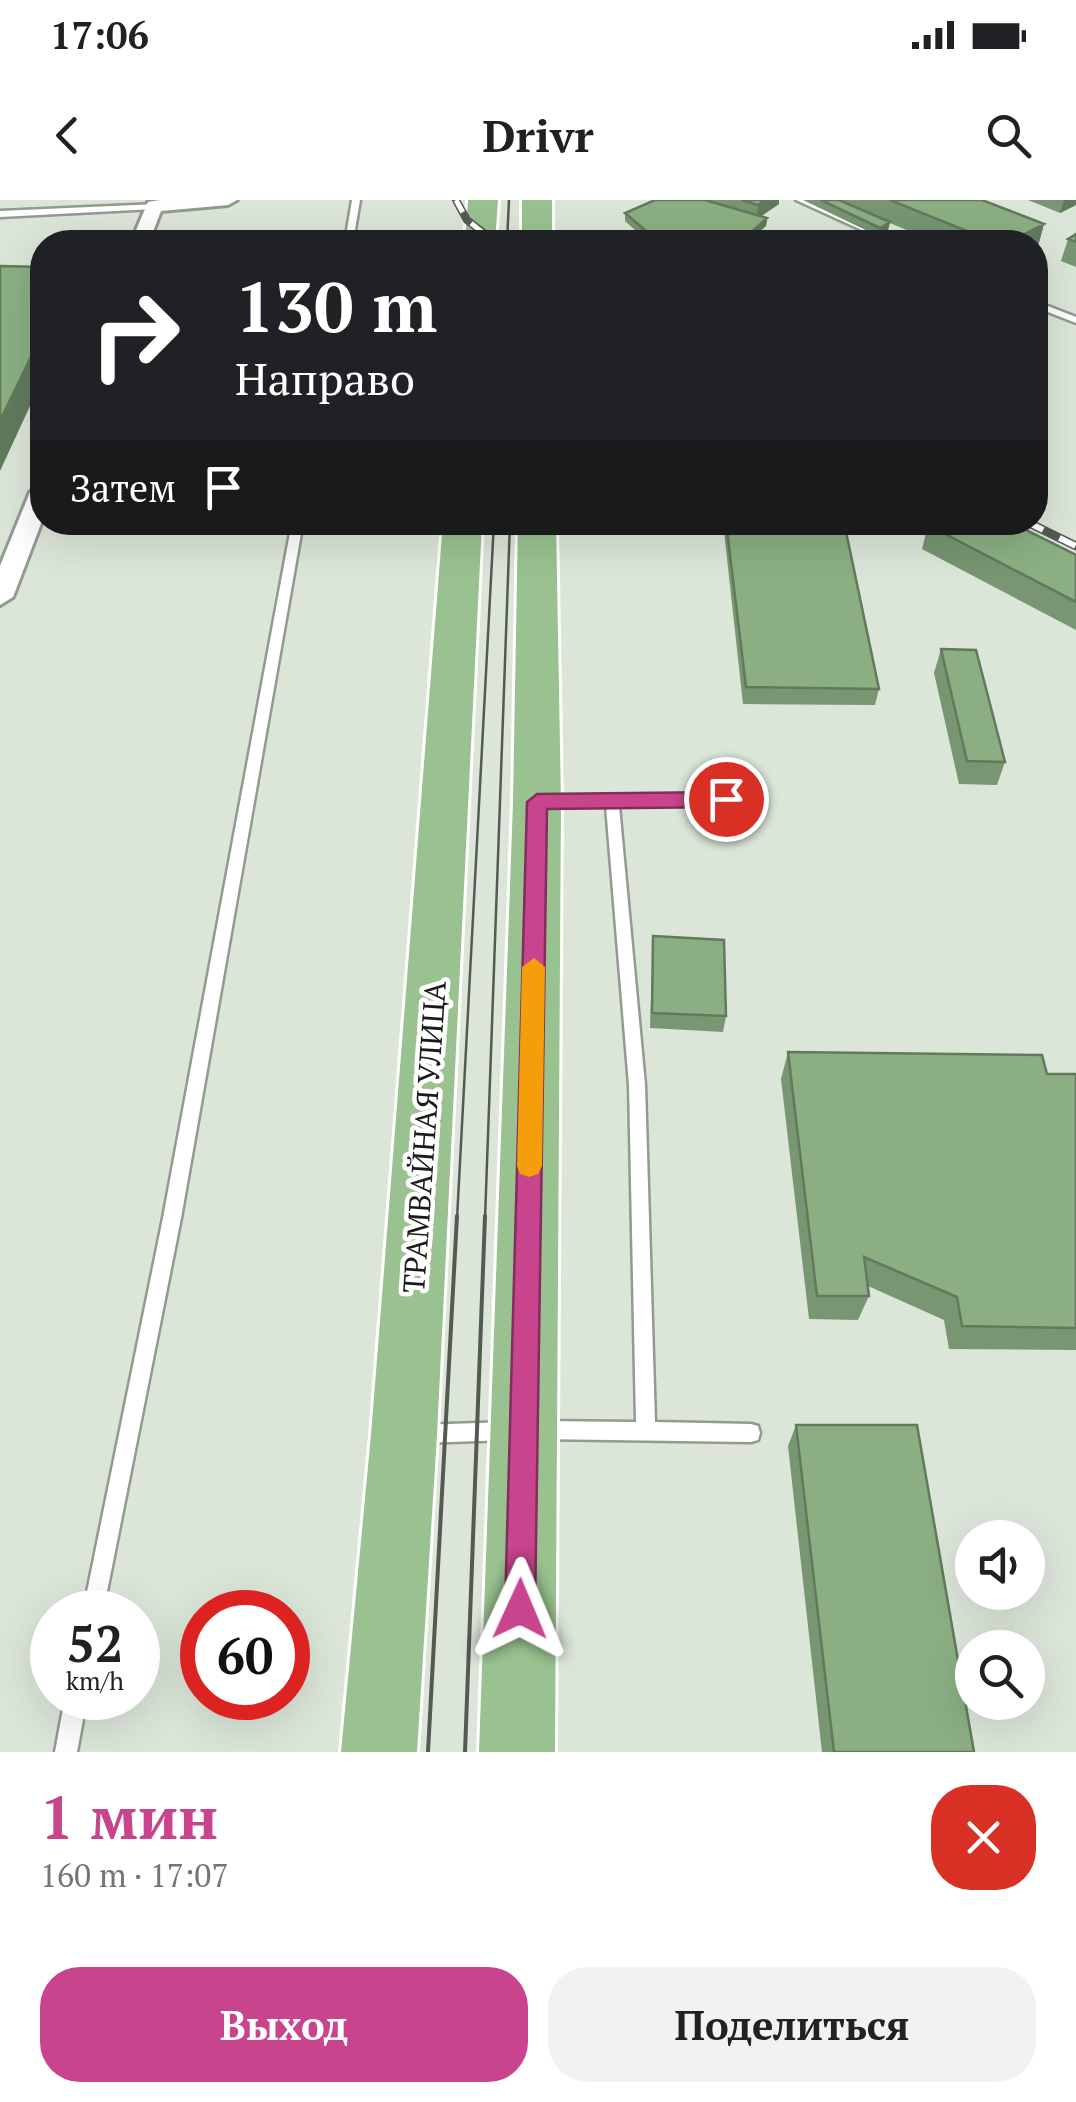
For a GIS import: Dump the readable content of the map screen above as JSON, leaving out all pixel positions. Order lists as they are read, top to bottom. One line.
{"streets":{"main road":["ТРАМВАЙНАЯ УЛИЦА"]},"page":{"status":"17:06","header":"Drivr","turn":["130 m","Направо"],"then":"Затем","speed":"52 km/h","limit":"60","heading":["1 мин","160 m · 17:07"],"buttons":["Выход","Поделиться"]}}
